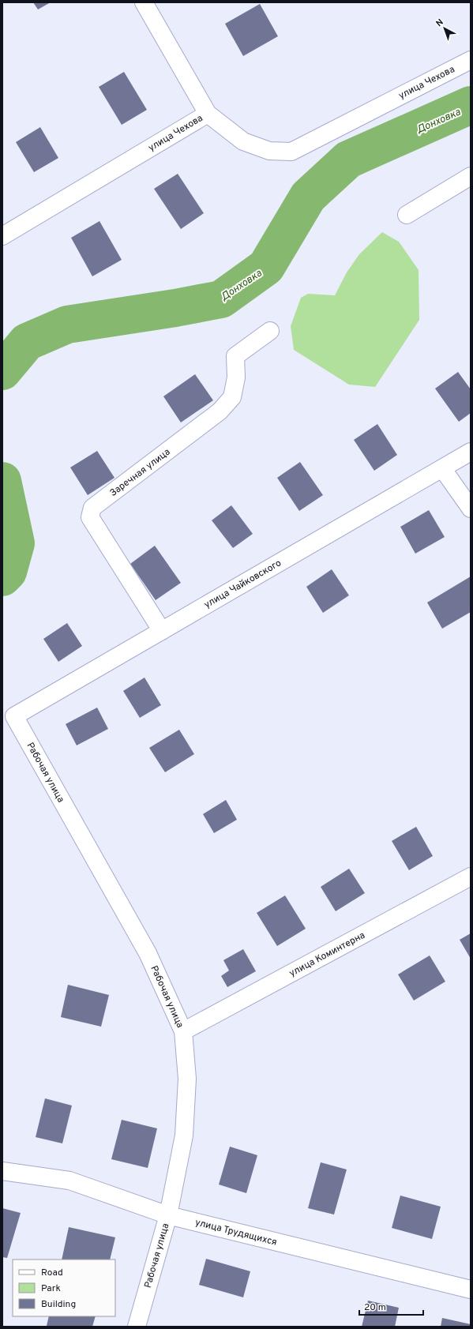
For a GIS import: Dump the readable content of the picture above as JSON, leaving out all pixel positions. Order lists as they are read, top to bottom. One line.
{"streets":{"street":["улица Чехова","Заречная улица","улица Чайковского","Рабочая улица","улица Коминтерна","улица Трудящихся"]},"crossings":[["Заречная улица","улица Чайковского"],["улица Чайковского","Рабочая улица"],["Рабочая улица","улица Коминтерна"],["Рабочая улица","улица Трудящихся"]],"water":["Донховка"],"legend":["Road","Park","Building"],"scale_bar":"20 m","north":"top left"}
